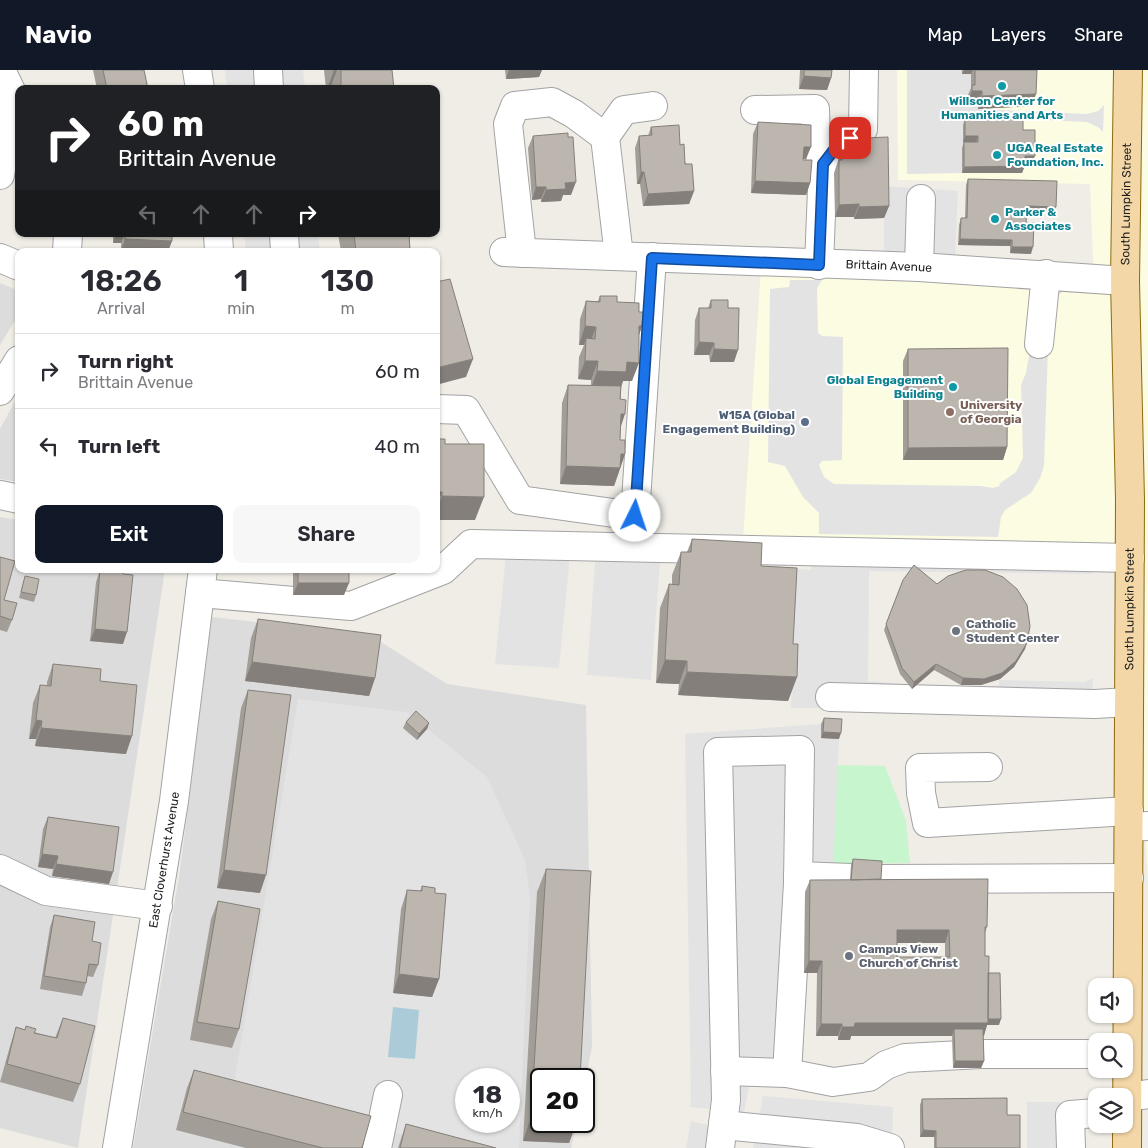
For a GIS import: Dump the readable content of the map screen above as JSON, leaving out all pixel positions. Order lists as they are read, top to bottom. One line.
{"streets":{"main road":["South Lumpkin Street"],"street":["Brittain Avenue","East Cloverhurst Avenue"]},"crossings":[["South Lumpkin Street","Brittain Avenue"]],"places":["Willson Center for Humanities and Arts","UGA Real Estate Foundation, Inc.","Parker & Associates","Global Engagement Building","University of Georgia","W15A (Global Engagement Building)","Catholic Student Center","Campus View Church of Christ"],"page":{"header":"Navio","nav":["Map","Layers","Share"],"turn":["60 m","Brittain Avenue"],"eta":["18:26","Arrival","1","min","130","m"],"list":[{"name":"Turn right","note":"Brittain Avenue","value":"60 m"},{"name":"Turn left","value":"40 m"}],"buttons":["Exit","Share"],"speed":"18 km/h","limit":"20"}}
